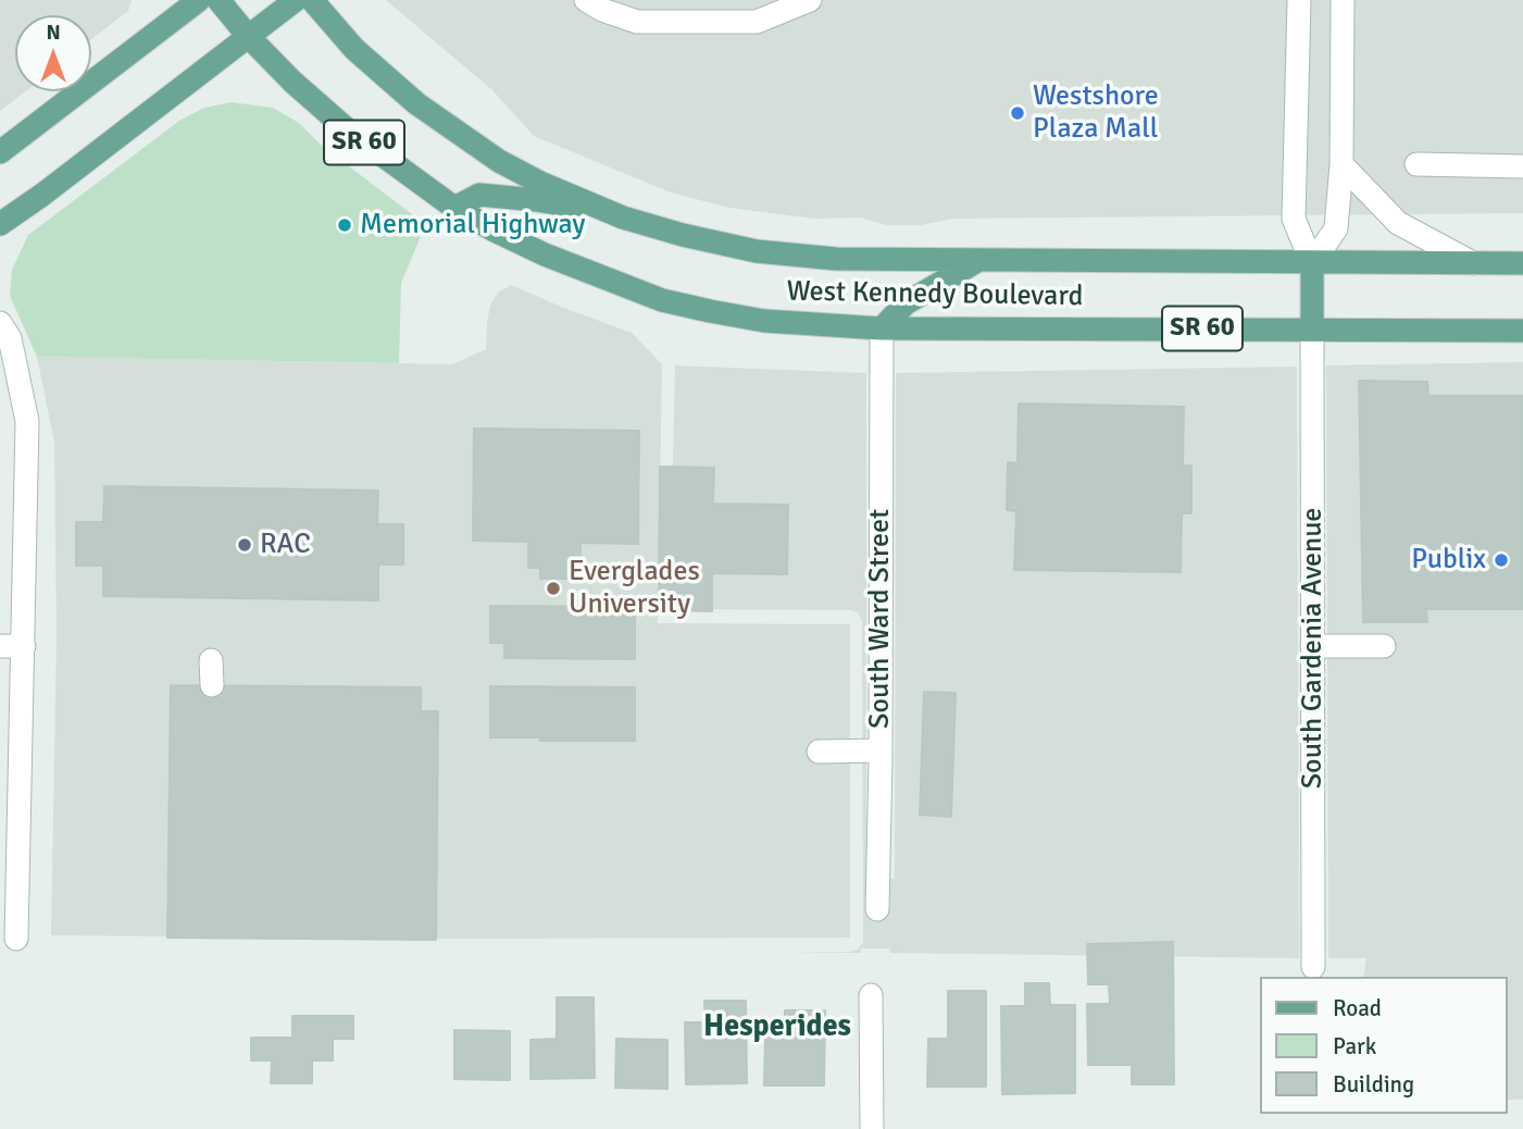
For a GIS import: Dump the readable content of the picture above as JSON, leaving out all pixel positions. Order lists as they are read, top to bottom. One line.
{"streets":{"main road":["SR 60","West Kennedy Boulevard"],"street":["South Ward Street","South Gardenia Avenue"]},"crossings":[["SR 60","West Kennedy Boulevard"],["West Kennedy Boulevard","South Ward Street"],["West Kennedy Boulevard","South Gardenia Avenue"]],"districts":["Hesperides"],"places":["Westshore Plaza Mall","Memorial Highway","RAC","Publix","Everglades University"],"legend":["Road","Park","Building"],"north":"top"}
